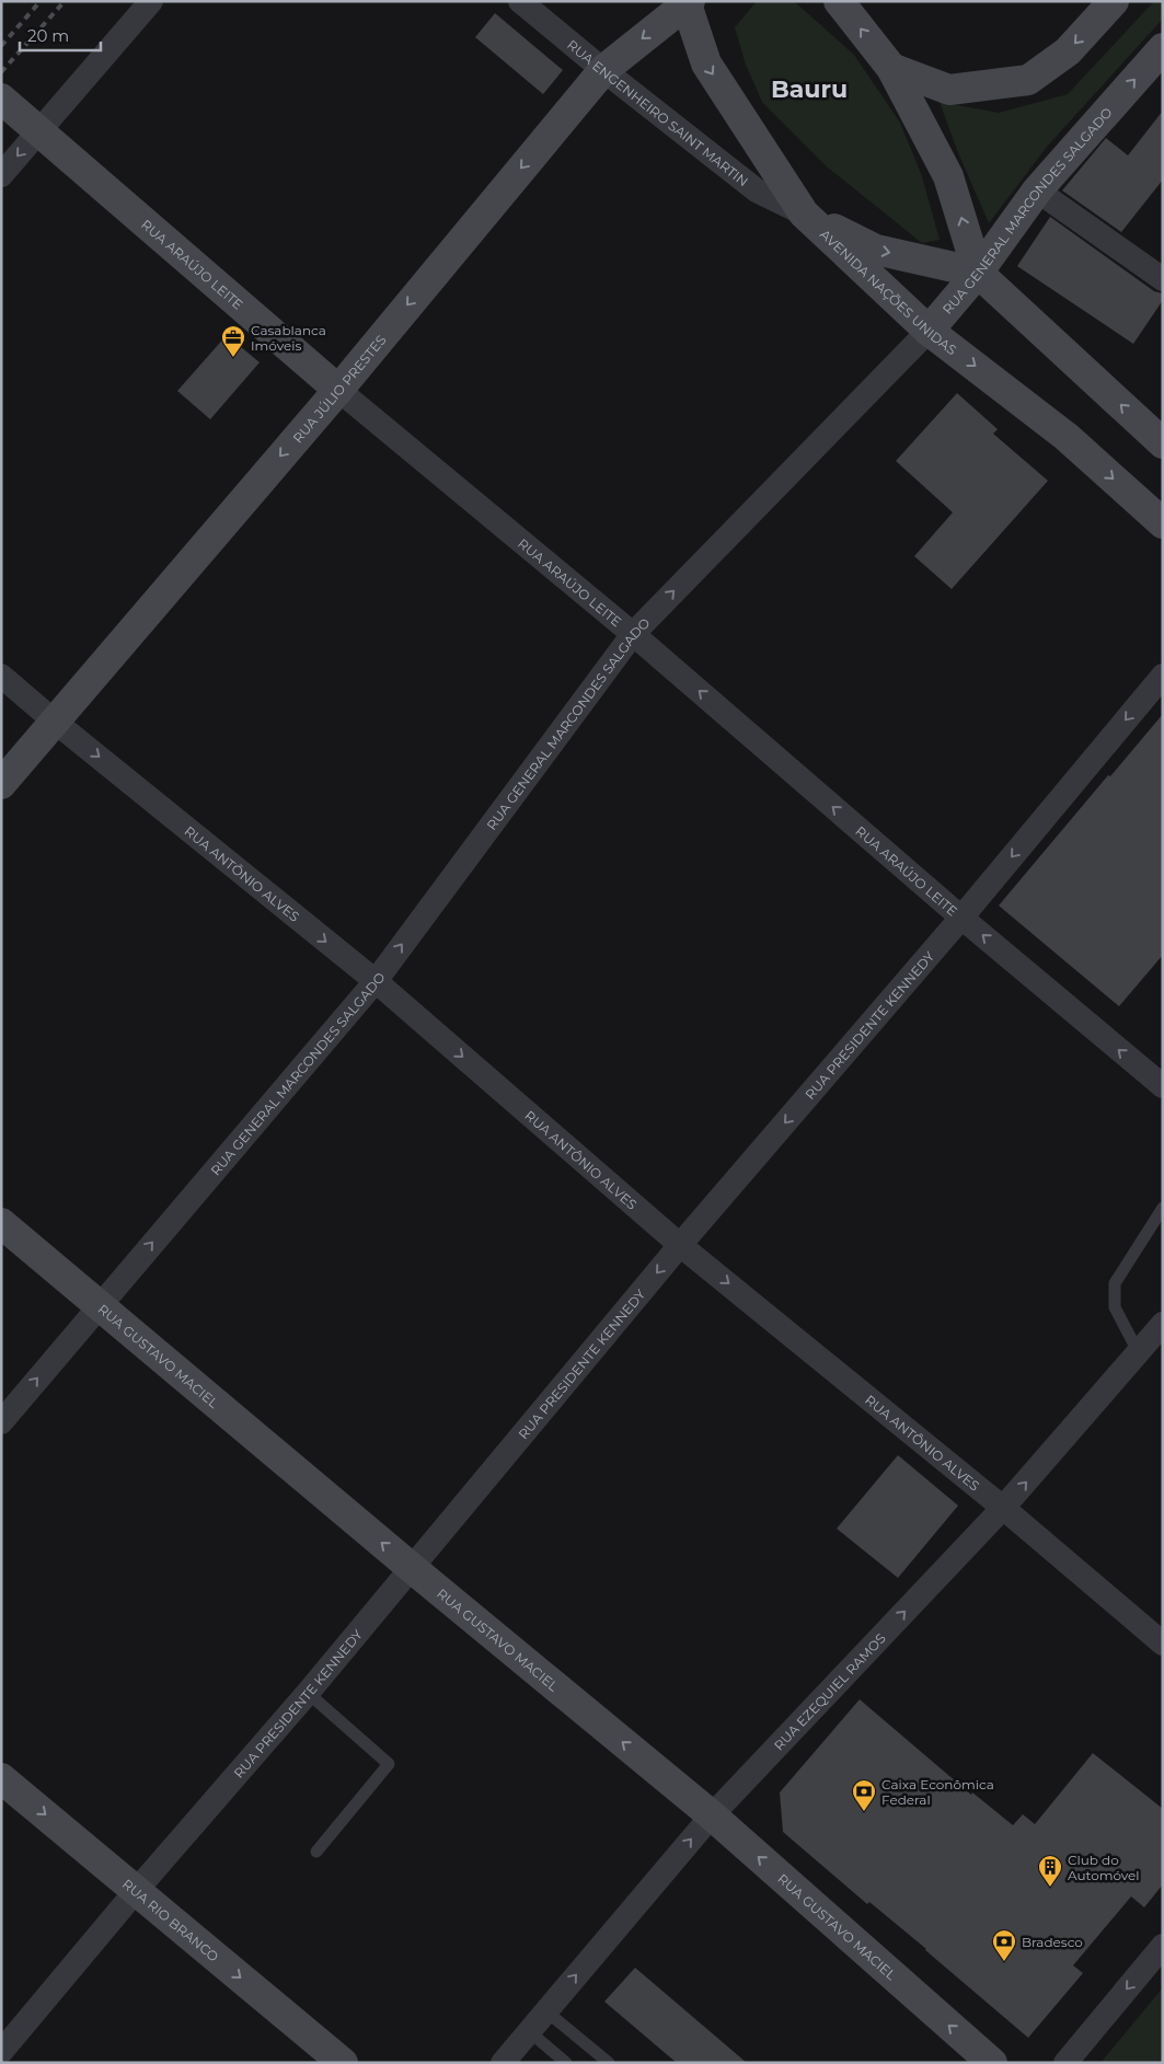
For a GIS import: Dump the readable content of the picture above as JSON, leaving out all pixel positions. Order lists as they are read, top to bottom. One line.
{"streets":{"street":["RUA ENGENHEIRO SAINT MARTIN","RUA GENERAL MARCONDES SALGADO","RUA ARAÚJO LEITE","AVENIDA NAÇÕES UNIDAS","RUA JÚLIO PRESTES","RUA ANTÔNIO ALVES","RUA PRESIDENTE KENNEDY","RUA GUSTAVO MACIEL","RUA EZEQUIEL RAMOS","RUA RIO BRANCO"]},"crossings":[["RUA ENGENHEIRO SAINT MARTIN","AVENIDA NAÇÕES UNIDAS"],["RUA ENGENHEIRO SAINT MARTIN","RUA JÚLIO PRESTES"],["RUA GENERAL MARCONDES SALGADO","RUA ARAÚJO LEITE"],["RUA GENERAL MARCONDES SALGADO","AVENIDA NAÇÕES UNIDAS"],["RUA GENERAL MARCONDES SALGADO","RUA ANTÔNIO ALVES"],["RUA GENERAL MARCONDES SALGADO","RUA GUSTAVO MACIEL"],["RUA ARAÚJO LEITE","RUA JÚLIO PRESTES"],["RUA ARAÚJO LEITE","RUA PRESIDENTE KENNEDY"],["AVENIDA NAÇÕES UNIDAS","RUA JÚLIO PRESTES"],["RUA JÚLIO PRESTES","RUA ANTÔNIO ALVES"],["RUA ANTÔNIO ALVES","RUA PRESIDENTE KENNEDY"],["RUA ANTÔNIO ALVES","RUA EZEQUIEL RAMOS"],["RUA PRESIDENTE KENNEDY","RUA GUSTAVO MACIEL"],["RUA PRESIDENTE KENNEDY","RUA RIO BRANCO"],["RUA GUSTAVO MACIEL","RUA EZEQUIEL RAMOS"]],"one_way":["RUA GENERAL MARCONDES SALGADO","RUA ARAÚJO LEITE","RUA JÚLIO PRESTES","RUA ANTÔNIO ALVES","RUA PRESIDENTE KENNEDY","RUA GUSTAVO MACIEL","RUA EZEQUIEL RAMOS","RUA RIO BRANCO"],"districts":["Bauru"],"places":{"office":["Casablanca Imóveis"],"bank":["Caixa Econômica Federal","Bradesco"],"building":["Club do Automóvel"]},"scale_bar":"20 m"}
